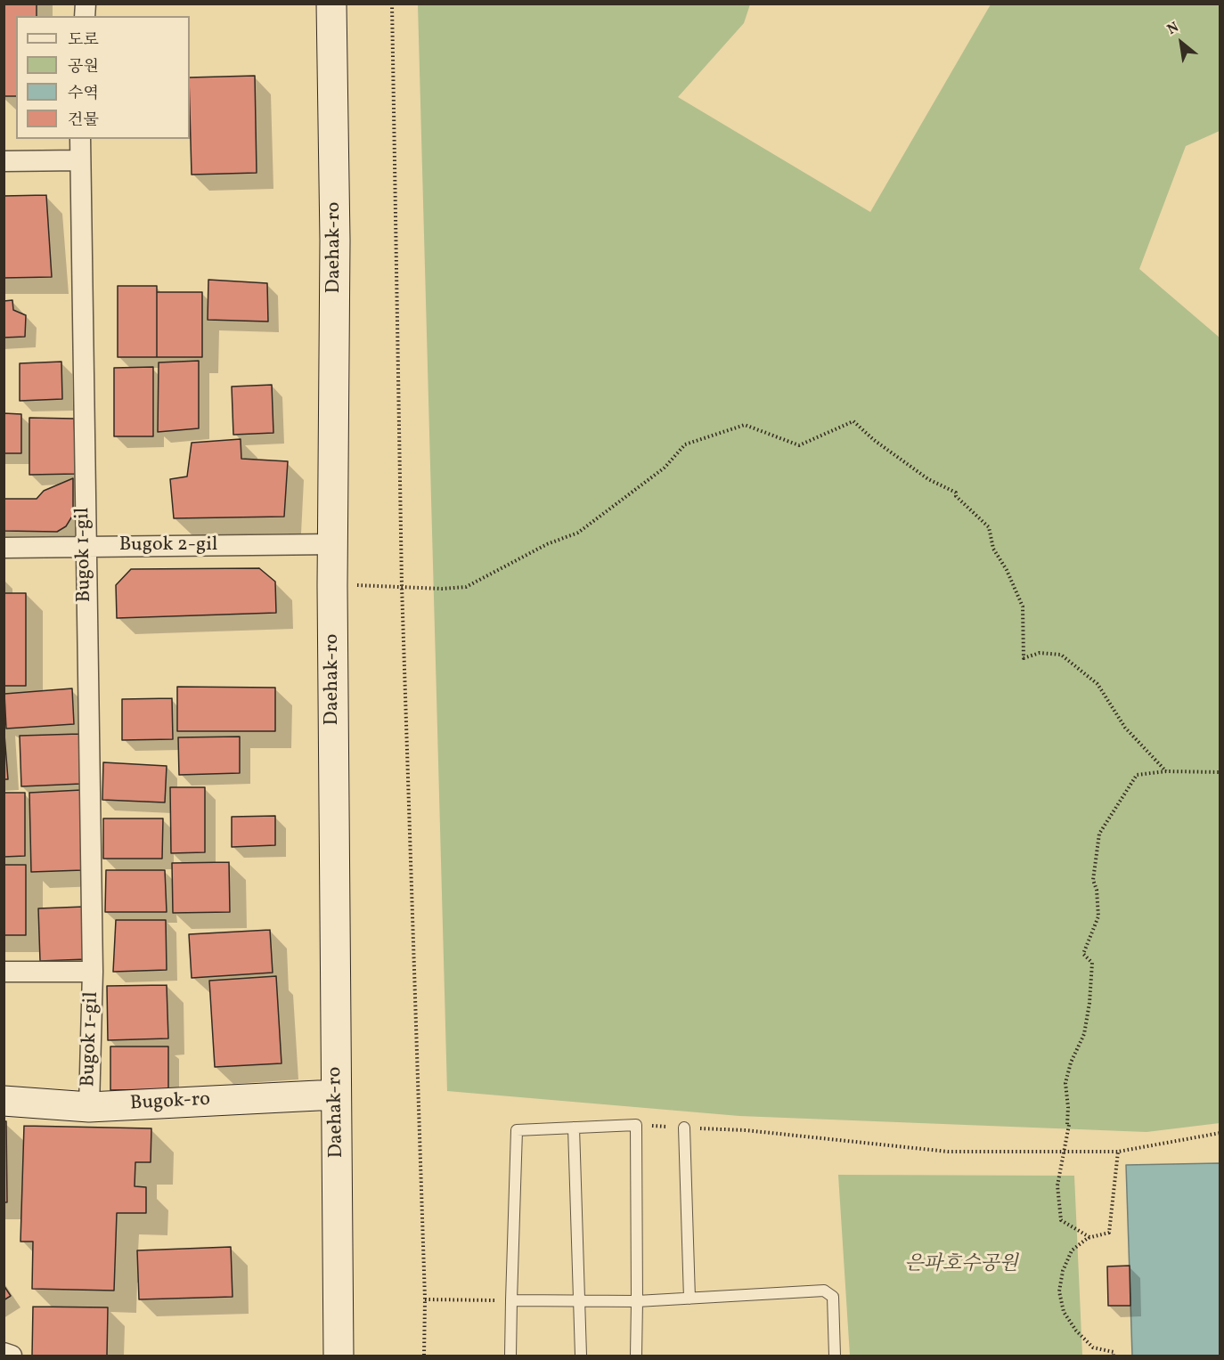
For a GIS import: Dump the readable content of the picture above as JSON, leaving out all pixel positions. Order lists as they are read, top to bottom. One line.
{"streets":{"street":["Daehak-ro","Bugok 2-gil","Bugok 1-gil","Bugok-ro"]},"crossings":[["Daehak-ro","Bugok 2-gil"],["Daehak-ro","Bugok-ro"],["Bugok 2-gil","Bugok 1-gil"],["Bugok 1-gil","Bugok-ro"]],"parks":["은파호수공원"],"legend":["도로","공원","수역","건물"],"north":"top left"}
